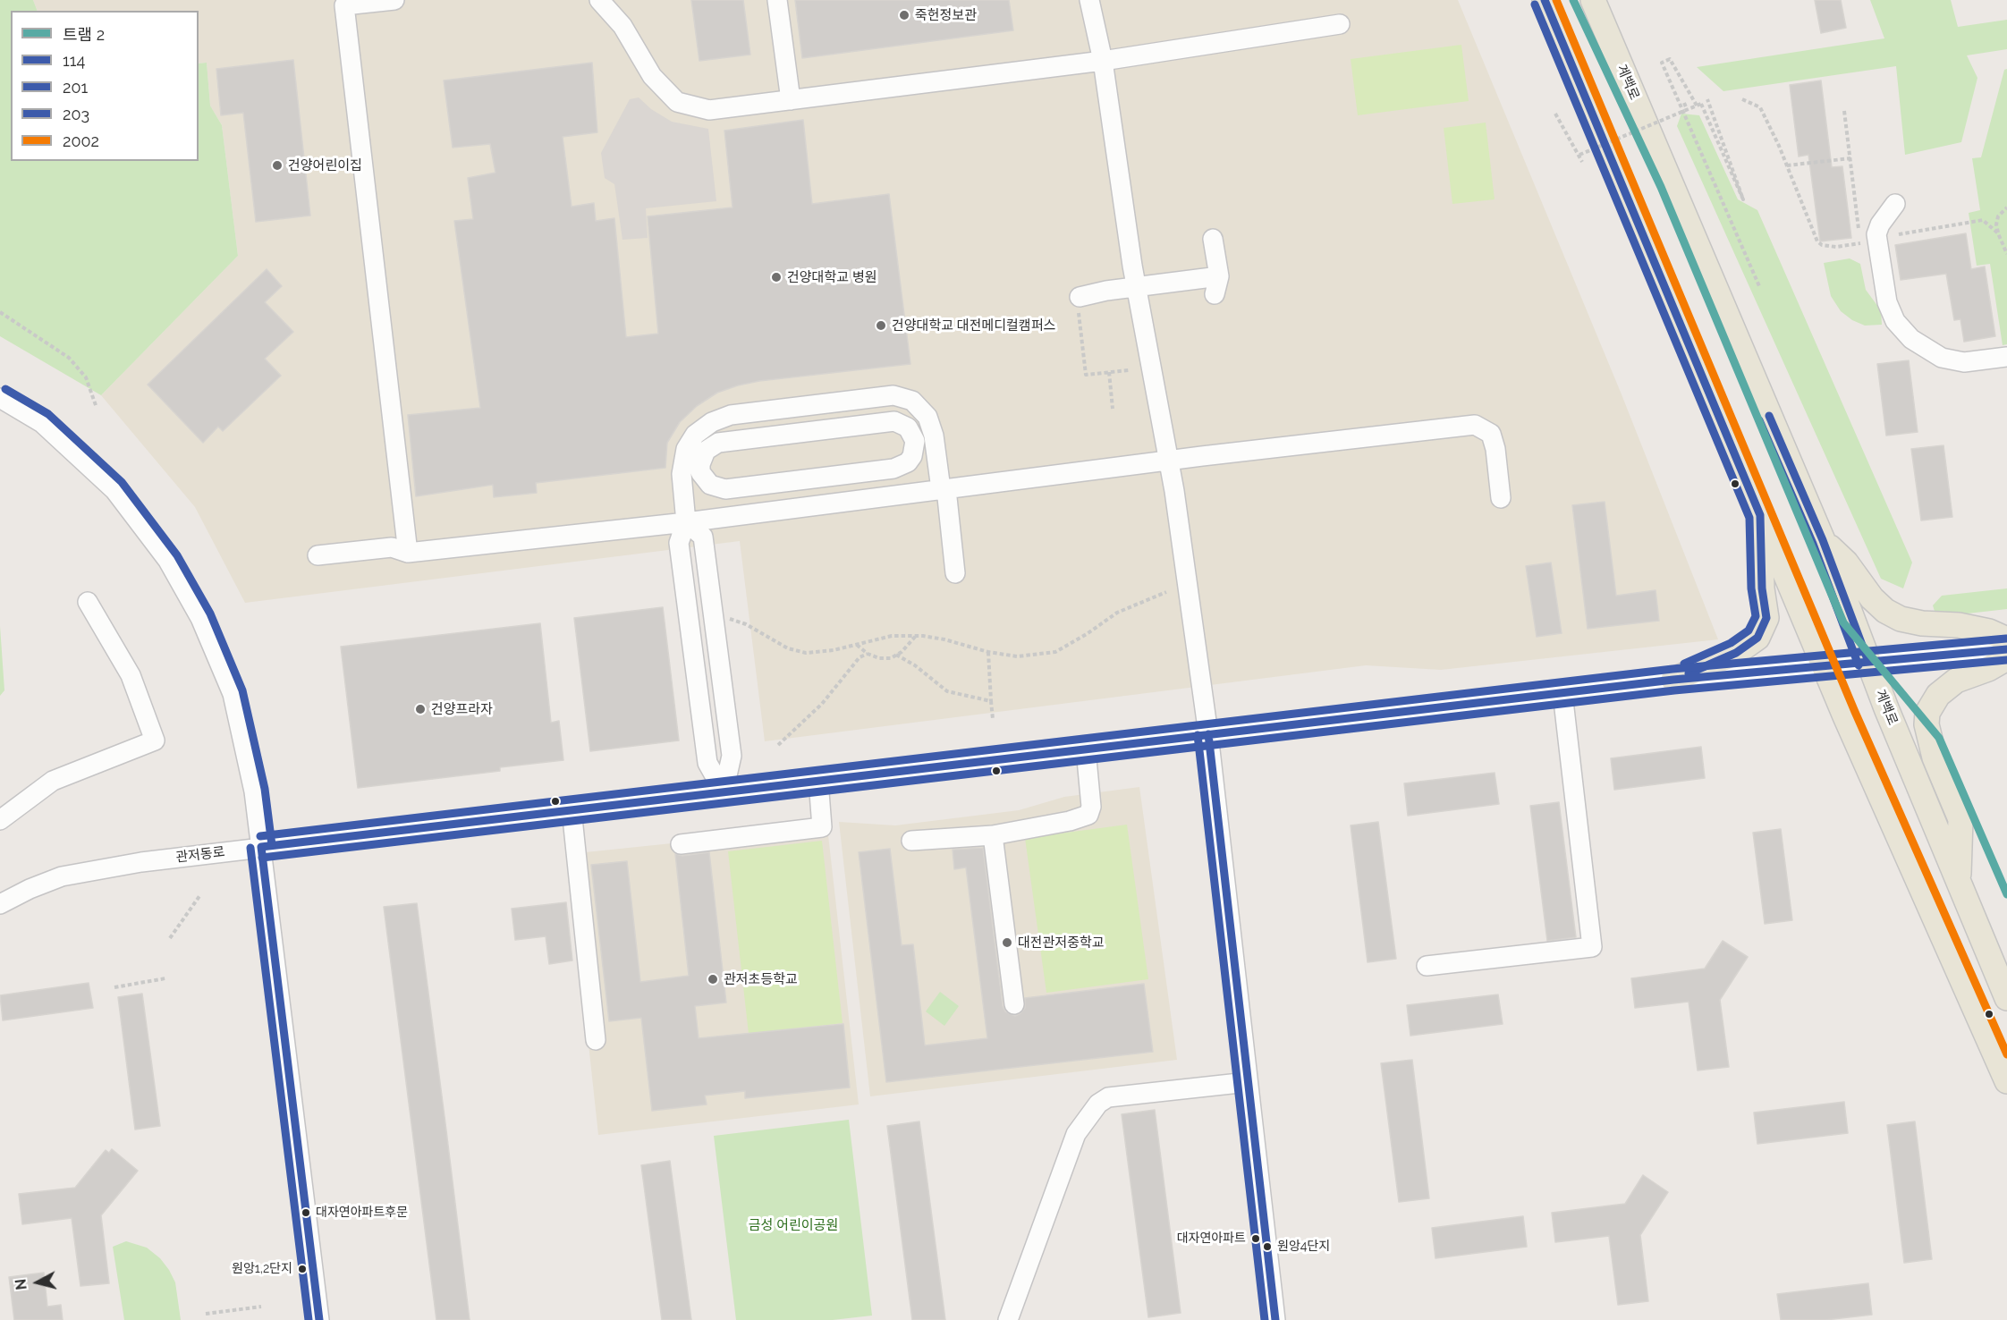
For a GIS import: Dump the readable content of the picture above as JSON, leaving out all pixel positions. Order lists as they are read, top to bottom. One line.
{"streets":{"main road":["계백로"],"street":["관저동로"]},"crossings":[["계백로","관저동로"]],"parks":["금성 어린이공원"],"places":["죽헌정보관","건양어린이집","건양대학교 병원","건양대학교 대전메디컬캠퍼스","건양프라자","대전관저중학교","관저초등학교","대자연아파트후문","대자연아파트","원앙4단지","원앙1,2단지"],"lines":["tram line 2","transit line 114","transit line 2002","transit line 201","transit line 203"],"legend":["트램 2","114","201","203","2002"],"north":"left"}
